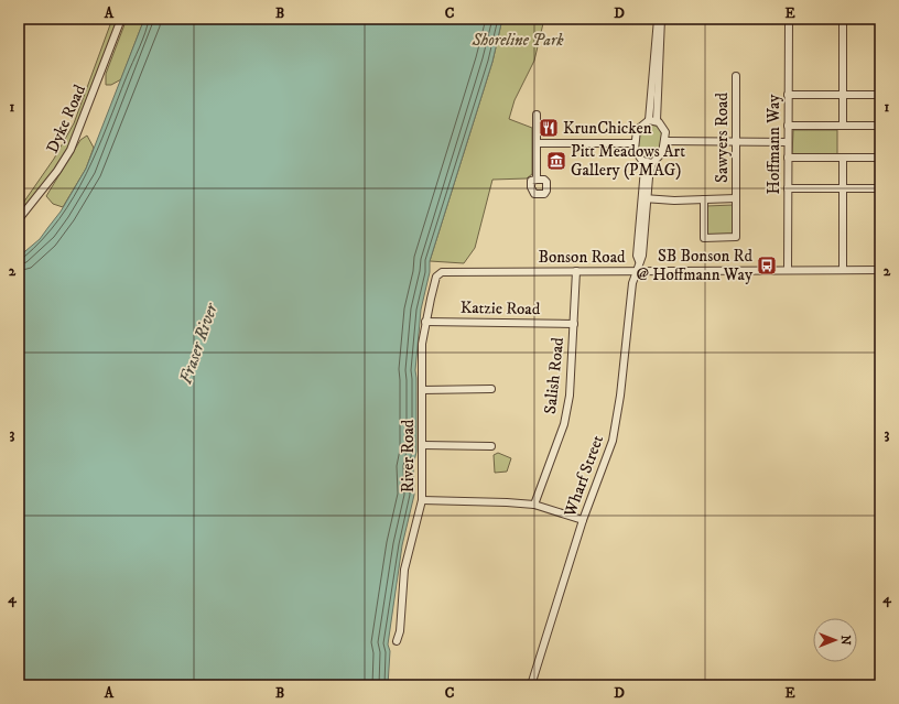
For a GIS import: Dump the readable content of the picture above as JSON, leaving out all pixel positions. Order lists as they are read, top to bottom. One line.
{"streets":{"street":["Dyke Road","Sawyers Road","Hoffmann Way","Bonson Road","Katzie Road","Salish Road","River Road","Wharf Street"]},"crossings":[["Hoffmann Way","Bonson Road"],["Bonson Road","Salish Road"],["Bonson Road","River Road"],["Bonson Road","Wharf Street"],["Katzie Road","Salish Road"],["Katzie Road","River Road"]],"water":["Fraser River"],"parks":["Shoreline Park"],"places":{"restaurant":["KrunChicken"],"museum":["Pitt Meadows Art Gallery (PMAG)"],"bus stop":["SB Bonson Rd @ Hoffmann Way"]},"north":"right","grid":{"columns":["A","B","C","D","E"],"rows":["1","2","3","4"]}}
